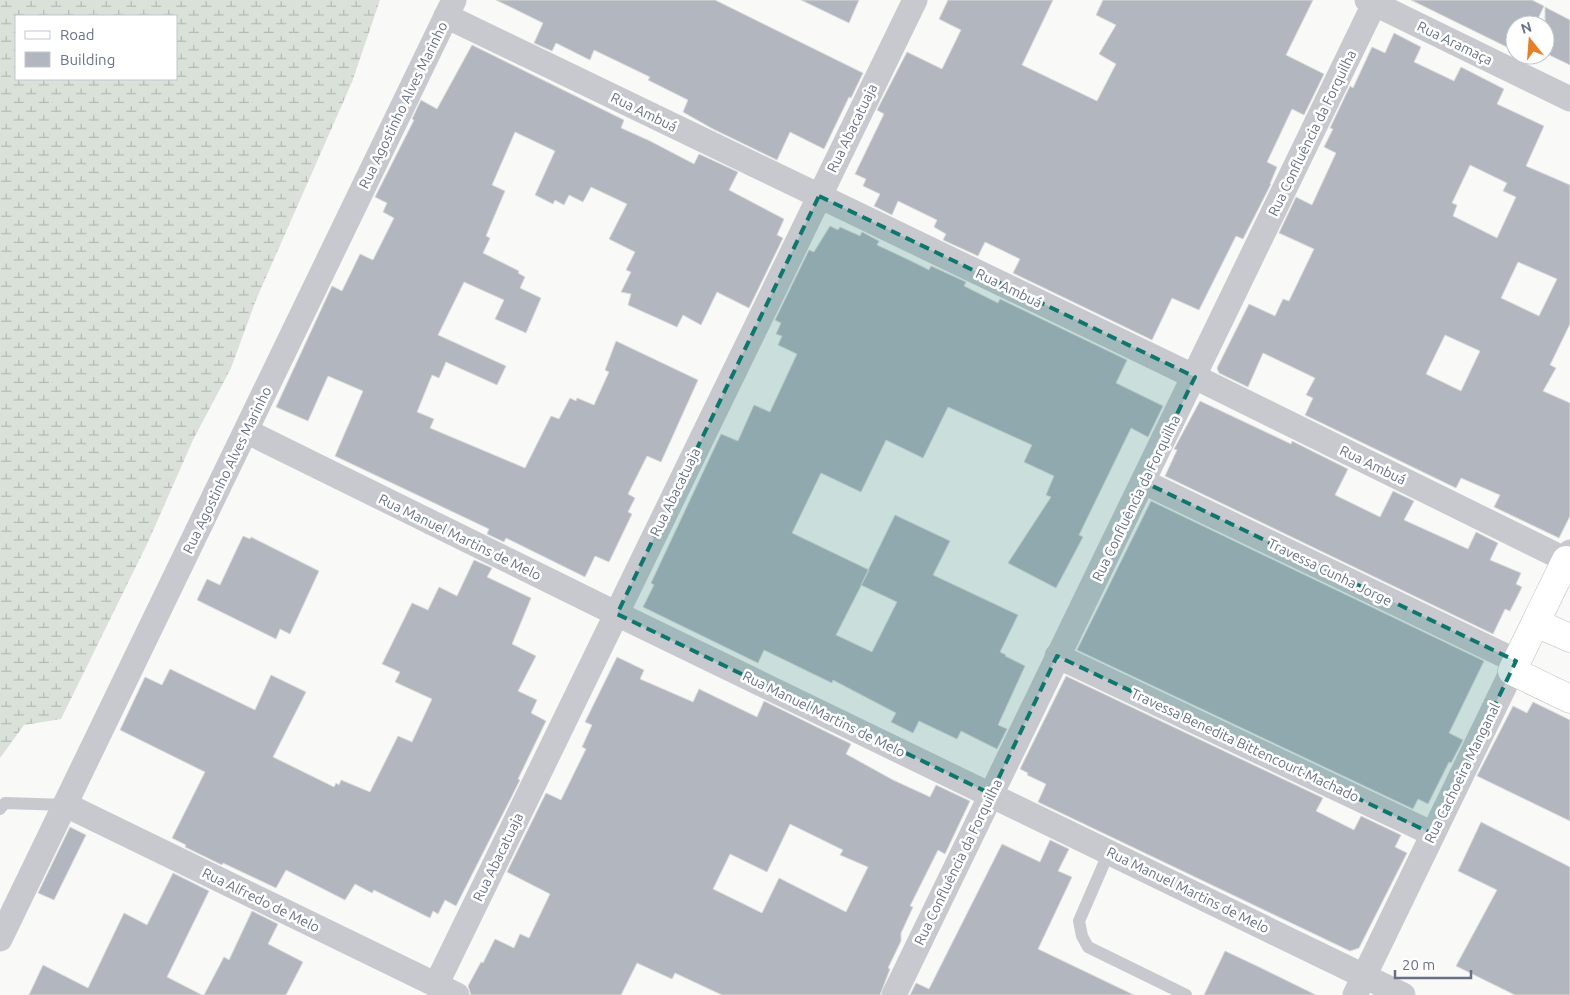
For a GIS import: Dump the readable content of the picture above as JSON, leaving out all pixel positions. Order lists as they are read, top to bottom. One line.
{"streets":{"street":["Rua Aramaça","Rua Agostinho Alves Marinho","Rua Ambuá","Rua Abacatuaja","Rua Confluência da Forquilha","Rua Manuel Martins de Melo","Travessa Cunha Jorge","Travessa Benedita Bittencourt Machado","Rua Cachoeira Manganal","Rua Alfredo de Melo"]},"crossings":[["Rua Aramaça","Rua Confluência da Forquilha"],["Rua Agostinho Alves Marinho","Rua Ambuá"],["Rua Agostinho Alves Marinho","Rua Manuel Martins de Melo"],["Rua Agostinho Alves Marinho","Rua Alfredo de Melo"],["Rua Ambuá","Rua Abacatuaja"],["Rua Ambuá","Rua Confluência da Forquilha"],["Rua Ambuá","Rua Cachoeira Manganal"],["Rua Abacatuaja","Rua Manuel Martins de Melo"],["Rua Abacatuaja","Rua Alfredo de Melo"],["Rua Confluência da Forquilha","Rua Manuel Martins de Melo"],["Rua Confluência da Forquilha","Travessa Cunha Jorge"],["Rua Confluência da Forquilha","Travessa Benedita Bittencourt Machado"],["Rua Manuel Martins de Melo","Rua Cachoeira Manganal"],["Travessa Cunha Jorge","Rua Cachoeira Manganal"],["Travessa Benedita Bittencourt Machado","Rua Cachoeira Manganal"]],"legend":["Road","Building"],"scale_bar":"20 m","north":"top"}
